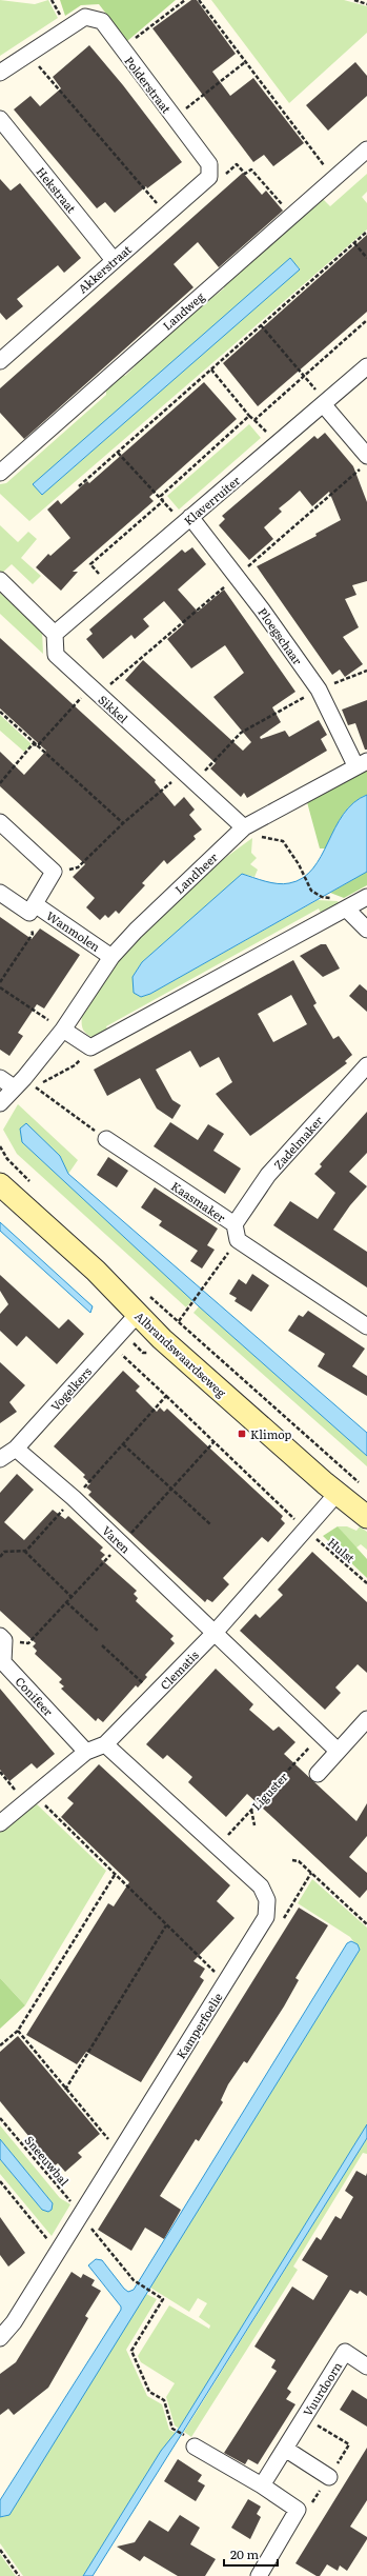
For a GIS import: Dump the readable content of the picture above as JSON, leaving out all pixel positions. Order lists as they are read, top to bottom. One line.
{"streets":{"street":["Polderstraat","Hekstraat","Akkerstraat","Landweg","Klaverruiter","Ploegschaar","Sikkel","Landheer","Wanmolen","Zadelmaker","Kaasmaker","Albrandswaardseweg","Vogelkers","Varen","Clematis","Conifeer","Kamperfoelie","Vuurdoorn"],"path":["Hulst","Liguster","Sneeuwbal"]},"crossings":[["Polderstraat","Akkerstraat"],["Hekstraat","Akkerstraat"],["Klaverruiter","Ploegschaar"],["Klaverruiter","Sikkel"],["Ploegschaar","Landheer"],["Sikkel","Landheer"],["Landheer","Wanmolen"],["Zadelmaker","Kaasmaker"],["Kaasmaker","Albrandswaardseweg"],["Albrandswaardseweg","Vogelkers"],["Albrandswaardseweg","Clematis"],["Vogelkers","Varen"],["Varen","Clematis"],["Hulst","Clematis"],["Clematis","Conifeer"],["Kamperfoelie","Sneeuwbal"]],"places":{"transit":["Klimop"]},"scale_bar":"20 m"}
